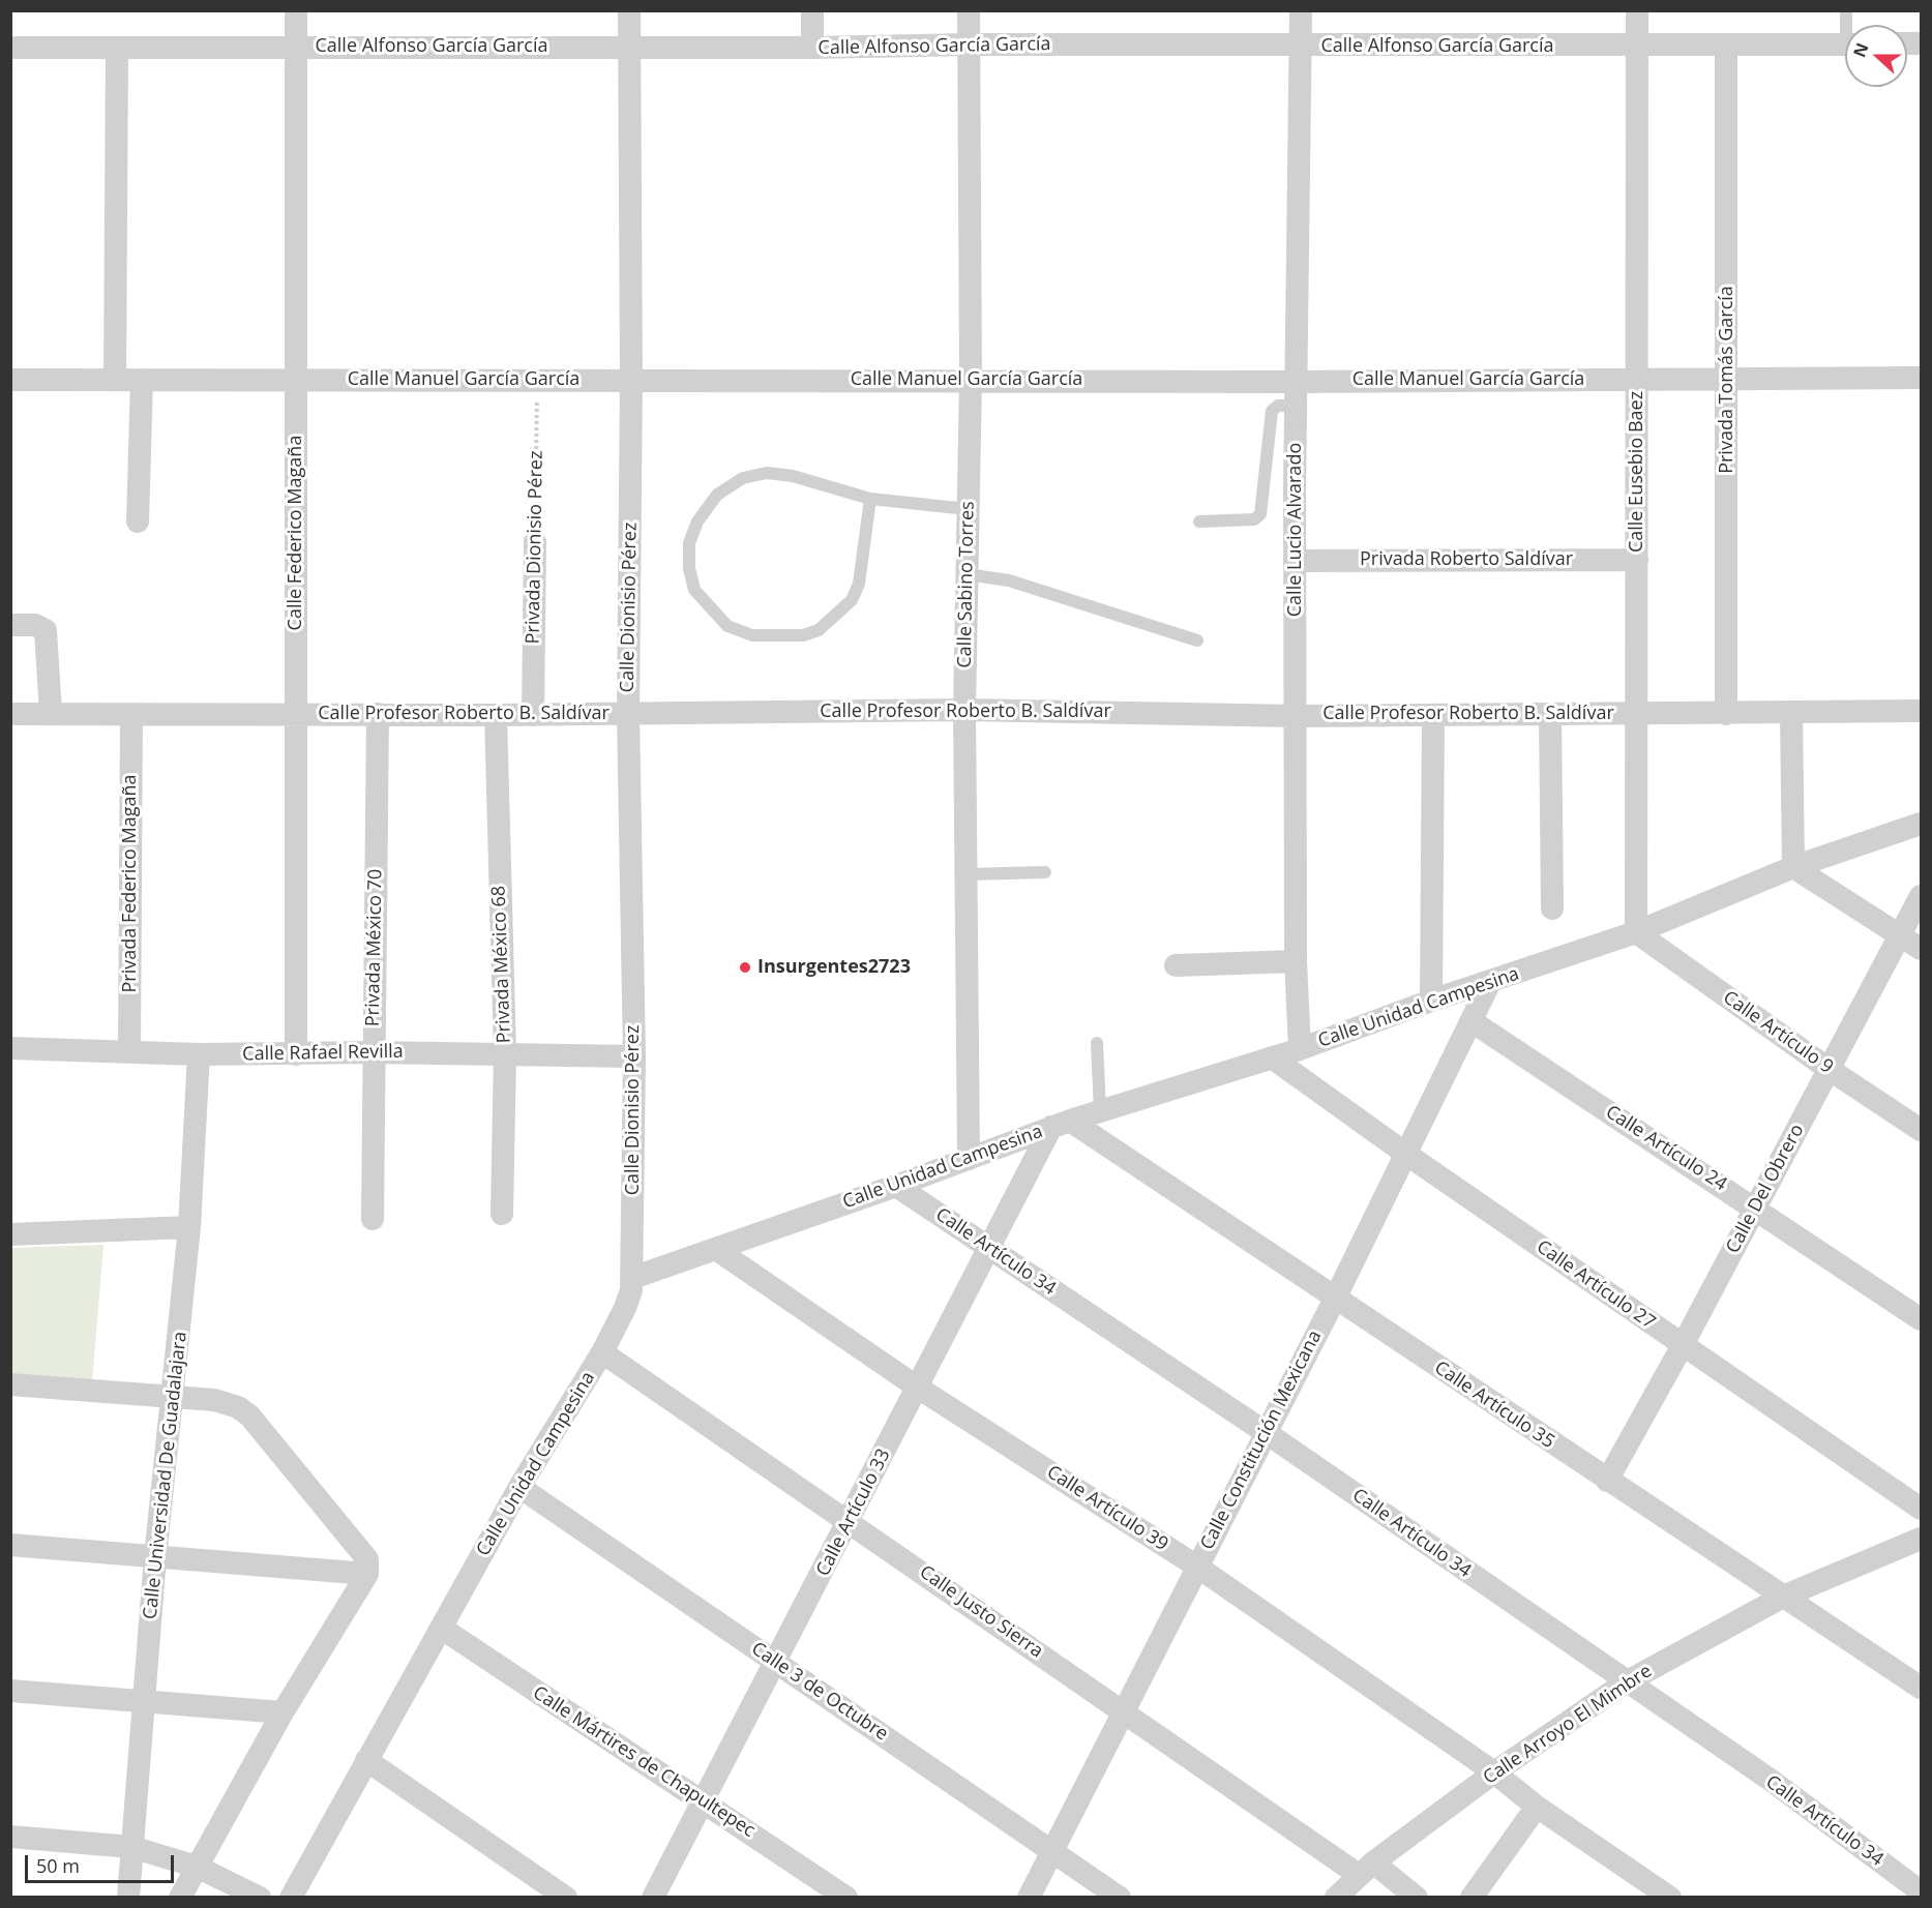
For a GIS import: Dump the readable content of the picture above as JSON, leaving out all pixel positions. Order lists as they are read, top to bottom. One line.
{"streets":{"street":["Calle Alfonso García García","Calle Manuel García García","Privada Tomás García","Calle Eusebio Baez","Calle Lucio Alvarado","Calle Federico Magaña","Privada Dionisio Pérez","Privada Roberto Saldívar","Calle Sabino Torres","Calle Dionisio Pérez","Calle Profesor Roberto B. Saldívar","Privada Federico Magaña","Privada México 70","Privada México 68","Calle Unidad Campesina","Calle Artículo 9","Calle Rafael Revilla","Calle Artículo 24","Calle Del Obrero","Calle Artículo 34","Calle Artículo 27","Calle Artículo 35","Calle Constitución Mexicana","Calle Universidad De Guadalajara","Calle Artículo 39","Calle Artículo 33","Calle Justo Sierra","Calle 3 de Octubre","Calle Arroyo El Mimbre","Calle Mártires de Chapultepec"]},"crossings":[["Calle Alfonso García García","Privada Tomás García"],["Calle Alfonso García García","Calle Eusebio Baez"],["Calle Alfonso García García","Calle Lucio Alvarado"],["Calle Alfonso García García","Calle Federico Magaña"],["Calle Alfonso García García","Calle Sabino Torres"],["Calle Alfonso García García","Calle Dionisio Pérez"],["Calle Manuel García García","Privada Tomás García"],["Calle Manuel García García","Calle Eusebio Baez"],["Calle Manuel García García","Calle Lucio Alvarado"],["Calle Manuel García García","Calle Federico Magaña"],["Calle Manuel García García","Privada Dionisio Pérez"],["Calle Manuel García García","Calle Sabino Torres"],["Calle Manuel García García","Calle Dionisio Pérez"],["Privada Tomás García","Calle Profesor Roberto B. Saldívar"],["Calle Eusebio Baez","Privada Roberto Saldívar"],["Calle Eusebio Baez","Calle Profesor Roberto B. Saldívar"],["Calle Eusebio Baez","Calle Unidad Campesina"],["Calle Eusebio Baez","Calle Artículo 9"],["Calle Lucio Alvarado","Privada Roberto Saldívar"],["Calle Lucio Alvarado","Calle Profesor Roberto B. Saldívar"],["Calle Lucio Alvarado","Calle Unidad Campesina"],["Calle Federico Magaña","Calle Profesor Roberto B. Saldívar"],["Calle Federico Magaña","Calle Rafael Revilla"],["Privada Dionisio Pérez","Calle Profesor Roberto B. Saldívar"],["Calle Sabino Torres","Calle Profesor Roberto B. Saldívar"],["Calle Sabino Torres","Calle Unidad Campesina"],["Calle Dionisio Pérez","Calle Profesor Roberto B. Saldívar"],["Calle Dionisio Pérez","Calle Unidad Campesina"],["Calle Dionisio Pérez","Calle Rafael Revilla"],["Calle Profesor Roberto B. Saldívar","Privada Federico Magaña"],["Calle Profesor Roberto B. Saldívar","Privada México 70"],["Calle Profesor Roberto B. Saldívar","Privada México 68"],["Privada Federico Magaña","Calle Rafael Revilla"],["Privada México 70","Calle Rafael Revilla"],["Privada México 68","Calle Rafael Revilla"],["Calle Unidad Campesina","Calle Artículo 9"],["Calle Unidad Campesina","Calle Artículo 34"],["Calle Unidad Campesina","Calle Artículo 27"],["Calle Unidad Campesina","Calle Artículo 35"],["Calle Unidad Campesina","Calle Constitución Mexicana"],["Calle Unidad Campesina","Calle Artículo 39"],["Calle Unidad Campesina","Calle Artículo 33"],["Calle Unidad Campesina","Calle Justo Sierra"],["Calle Unidad Campesina","Calle 3 de Octubre"],["Calle Unidad Campesina","Calle Mártires de Chapultepec"],["Calle Artículo 9","Calle Del Obrero"],["Calle Rafael Revilla","Calle Universidad De Guadalajara"],["Calle Artículo 24","Calle Del Obrero"],["Calle Artículo 24","Calle Constitución Mexicana"],["Calle Del Obrero","Calle Artículo 27"],["Calle Del Obrero","Calle Artículo 35"],["Calle Artículo 34","Calle Constitución Mexicana"],["Calle Artículo 34","Calle Artículo 33"],["Calle Artículo 34","Calle Arroyo El Mimbre"],["Calle Artículo 27","Calle Constitución Mexicana"],["Calle Artículo 35","Calle Constitución Mexicana"],["Calle Artículo 35","Calle Artículo 33"],["Calle Artículo 35","Calle Arroyo El Mimbre"],["Calle Constitución Mexicana","Calle Artículo 39"],["Calle Constitución Mexicana","Calle Justo Sierra"],["Calle Constitución Mexicana","Calle 3 de Octubre"],["Calle Artículo 39","Calle Artículo 33"],["Calle Artículo 39","Calle Arroyo El Mimbre"],["Calle Artículo 33","Calle Justo Sierra"],["Calle Artículo 33","Calle 3 de Octubre"],["Calle Artículo 33","Calle Mártires de Chapultepec"],["Calle Justo Sierra","Calle Arroyo El Mimbre"]],"places":["Insurgentes2723"],"scale_bar":"50 m","north":"left"}
